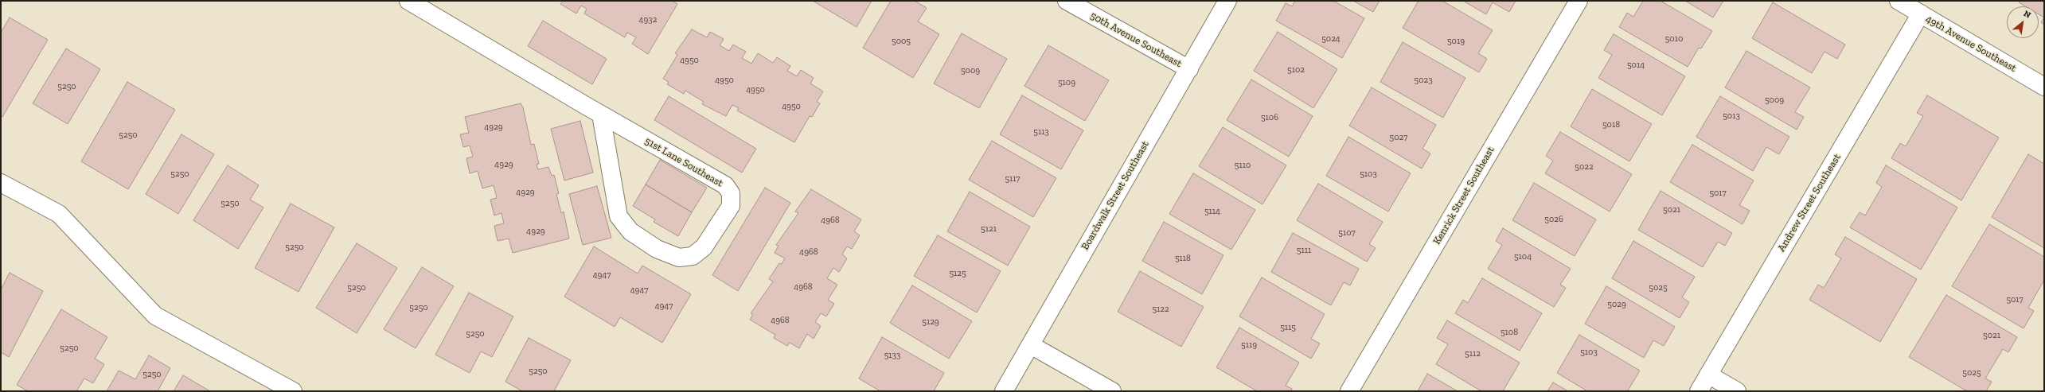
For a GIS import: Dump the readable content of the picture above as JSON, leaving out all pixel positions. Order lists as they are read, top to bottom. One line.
{"streets":{"street":["50th Avenue Southeast","49th Avenue Southeast","51st Lane Southeast","Boardwalk Street Southeast","Kenrick Street Southeast","Andrew Street Southeast"]},"crossings":[["50th Avenue Southeast","Boardwalk Street Southeast"],["49th Avenue Southeast","Andrew Street Southeast"]],"house_numbers":["4932","5024","5010","5005","5019","4950","5014","5102","5009","4950","5023","5109","5250","4950","5009","4950","5013","5106","5018","4929","5113","5250","5027","4929","5110","5022","5250","5103","5117","4929","5017","5250","5021","5114","5026","4968","5121","4929","5107","5250","5111","4968","5104","5118","5125","4947","4968","5250","5025","4947","5017","5029","4947","5250","5122","4968","5129","5115","5108","5250","5021","5119","5250","5103","5112","5133","5250","5025","5250"],"north":"top right"}
